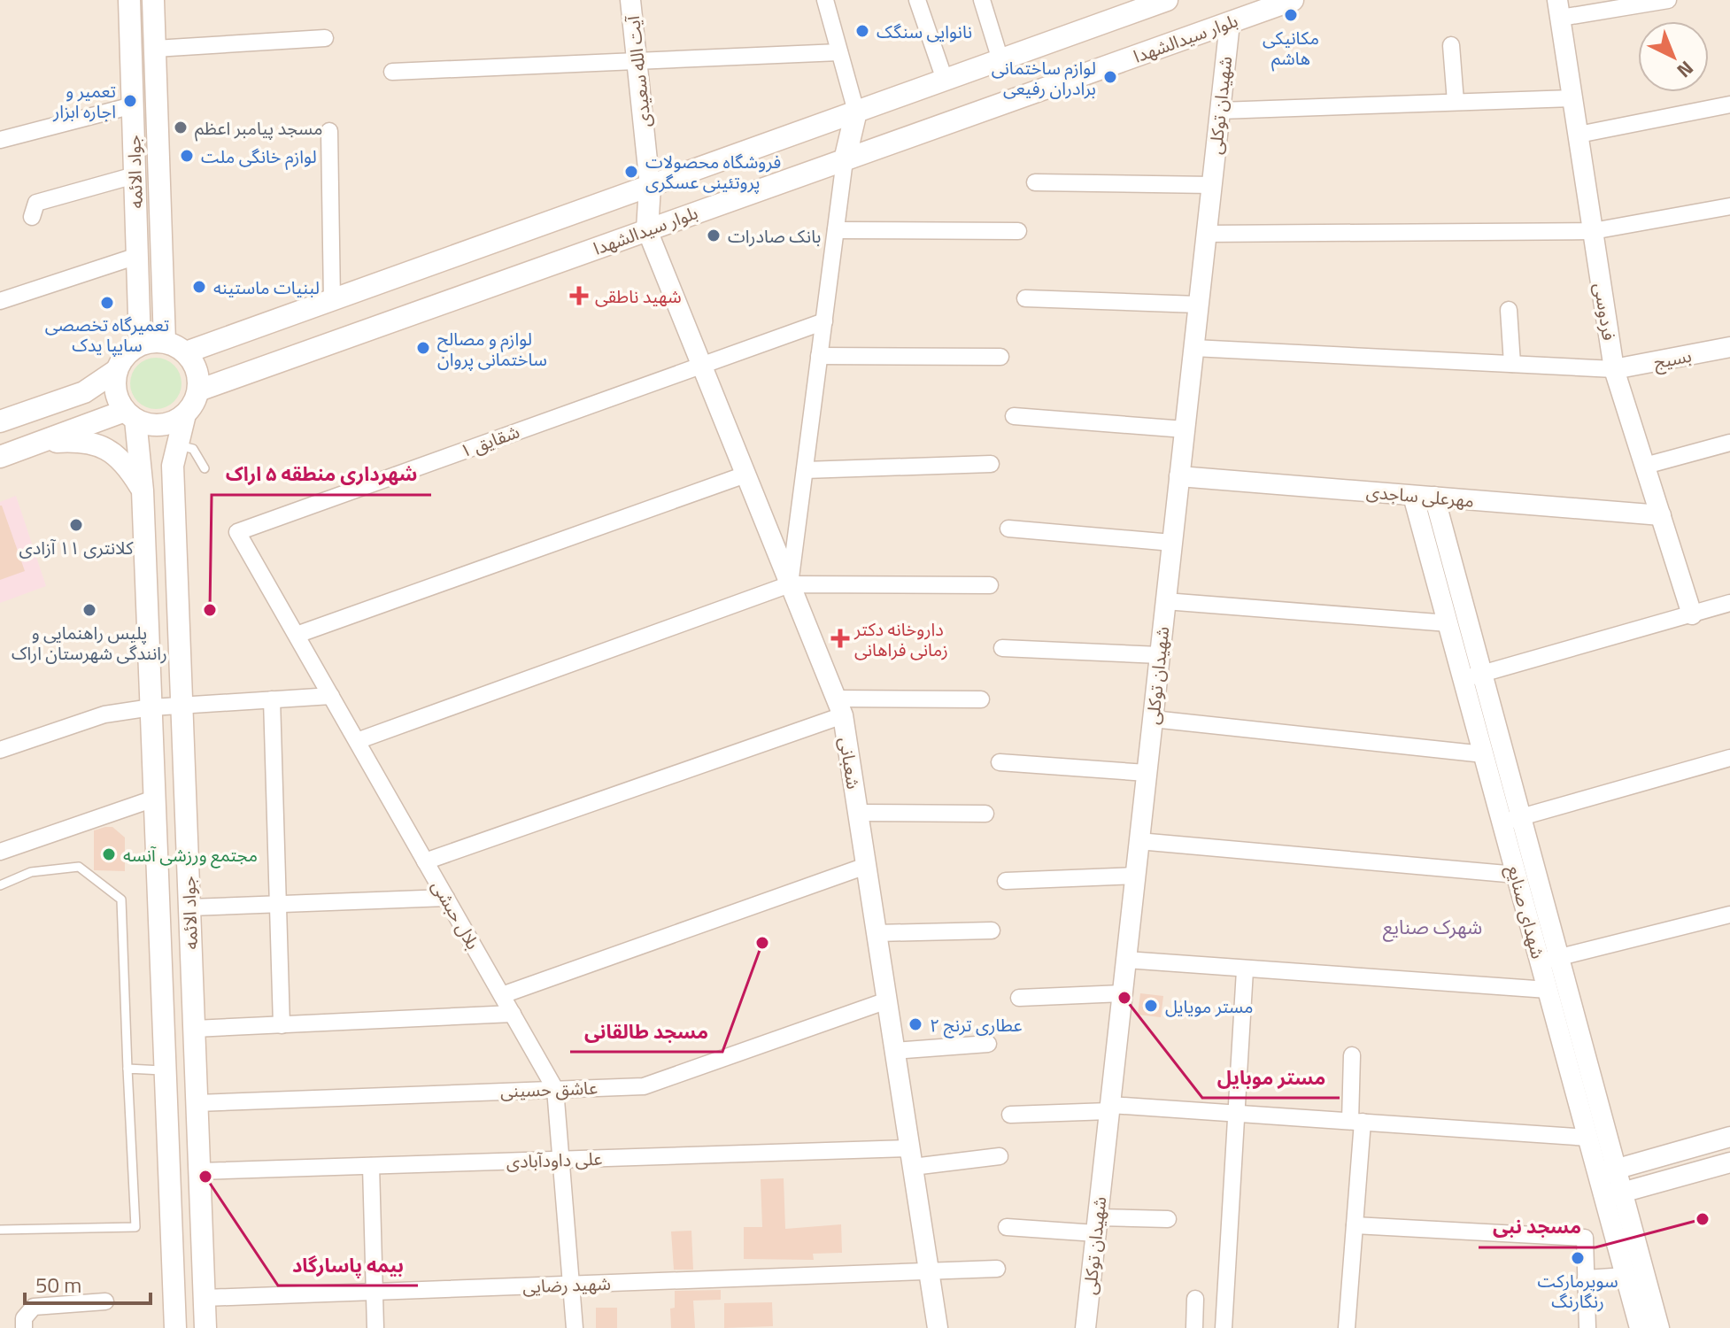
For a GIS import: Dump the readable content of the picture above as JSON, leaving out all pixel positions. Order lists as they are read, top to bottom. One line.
{"streets":{"main road":["بلوار سیدالشهدا","جواد الائمه"],"street":["آیت الله سعیدی","شهیدان توکلی","فردوسی","بسیج","شقایق ۱","مهرعلی ساجدی","شعبانی","شهدای صنایع","بلال حبشی","عاشق حسینی","علی داودآبادی","شهید رضایی"]},"crossings":[["بلوار سیدالشهدا","شهیدان توکلی"],["بلوار سیدالشهدا","جواد الائمه"],["بلوار سیدالشهدا","شعبانی"],["شهیدان توکلی","مهرعلی ساجدی"],["جواد الائمه","عاشق حسینی"],["جواد الائمه","علی داودآبادی"],["جواد الائمه","شهید رضایی"],["فردوسی","بسیج"],["فردوسی","مهرعلی ساجدی"],["شقایق ۱","شعبانی"],["شقایق ۱","بلال حبشی"],["مهرعلی ساجدی","شهدای صنایع"],["شعبانی","عاشق حسینی"],["شعبانی","علی داودآبادی"],["شعبانی","شهید رضایی"],["بلال حبشی","عاشق حسینی"],["بلال حبشی","علی داودآبادی"],["بلال حبشی","شهید رضایی"]],"districts":["شهرک صنایع"],"places":{"other":["مکانیکی هاشم","نانوایی سنگک","لوازم ساختمانی برادران رفیعی","تعمیر و اجاره ابزار","مسجد پیامبر اعظم","لوازم خانگی ملت","فروشگاه محصولات پروتئینی عسگری","بانک صادرات","لبنیات ماستینه","تعمیرگاه تخصصی سایپا یدک","لوازم و مصالح ساختمانی پروان","کلانتری ۱۱ آزادی","پلیس راهنمایی و رانندگی شهرستان اراک","شهرداری منطقه ۵ اراک","مجتمع ورزشی آنسه","مسجد طالقانی","مستر موبایل","مستر مویایل","عطاری ترنج ۲","بیمه پاسارگاد","مسجد نبی","سوپرمارکت رنگارنگ"],"health":["شهید ناطقی","داروخانه دکتر زمانی فراهانی"]},"scale_bar":"50 m","north":"bottom right"}
